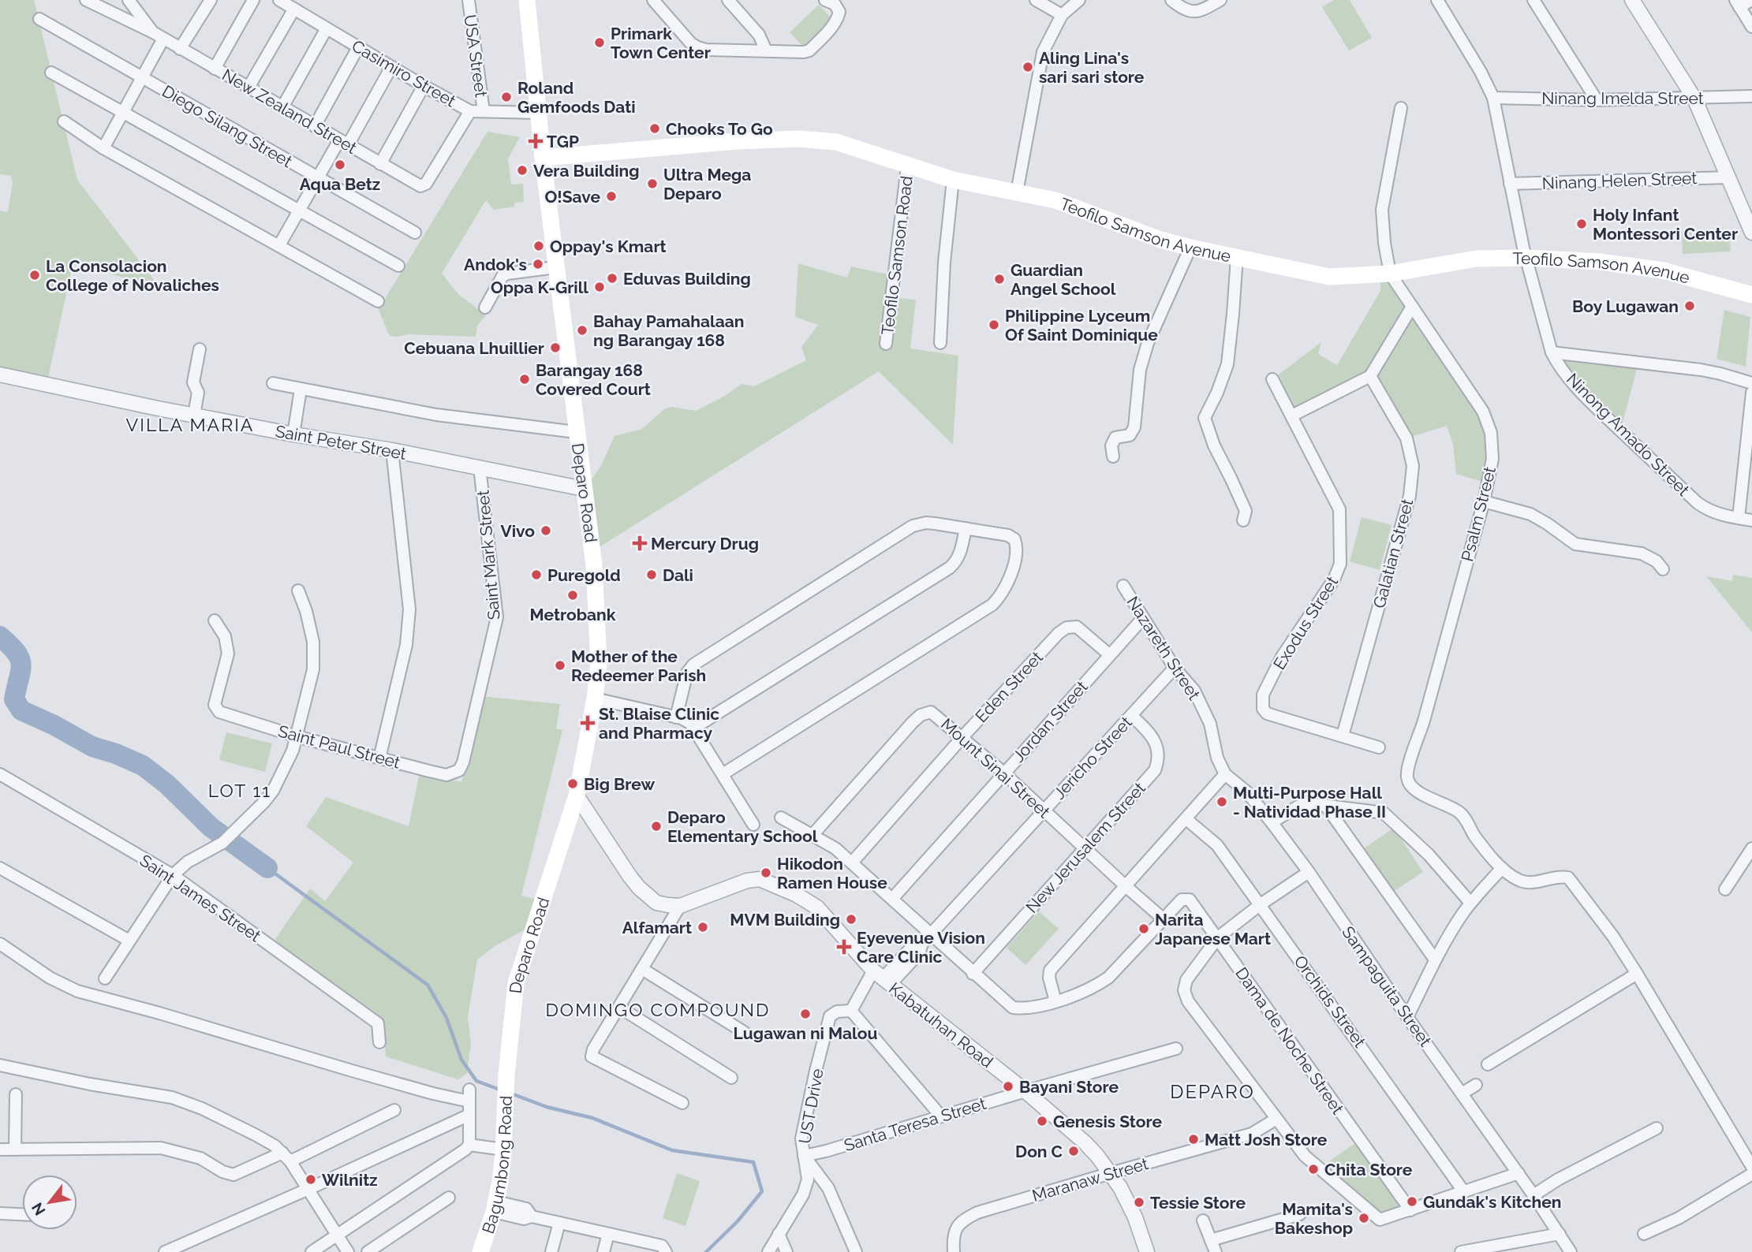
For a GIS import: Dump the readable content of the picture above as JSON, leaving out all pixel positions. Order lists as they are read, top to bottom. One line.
{"streets":{"main road":["Teofilo Samson Avenue","Deparo Road","Bagumbong Road"],"street":["USA Street","Casimiro Street","Ninang Imelda Street","New Zealand Street","Diego Silang Street","Ninang Helen Street","Teofilo Samson Road","Ninong Amado Street","Saint Peter Street","Psalm Street","Galatian Street","Saint Mark Street","Exodus Street","Nazareth Street","Eden Street","Jordan Street","Saint Paul Street","Jericho Street","Mount Sinai Street","New Jerusalem Street","Saint James Street","Sampaguita Street","Orchids Street","Kabatuhan Road","Dama de Noche Street","UST Drive","Santa Teresa Street","Maranaw Street"]},"crossings":[["USA Street","Casimiro Street"],["Casimiro Street","New Zealand Street"],["Casimiro Street","Deparo Road"],["Ninang Imelda Street","Ninong Amado Street"],["Ninang Helen Street","Ninong Amado Street"],["Teofilo Samson Avenue","Teofilo Samson Road"],["Teofilo Samson Avenue","Ninong Amado Street"],["Teofilo Samson Avenue","Deparo Road"],["Teofilo Samson Avenue","Psalm Street"],["Saint Peter Street","Deparo Road"],["Saint Peter Street","Saint Mark Street"],["Deparo Road","Bagumbong Road"],["Galatian Street","Exodus Street"],["Saint Mark Street","Saint Paul Street"],["Nazareth Street","Jordan Street"],["Nazareth Street","Jericho Street"],["Nazareth Street","Sampaguita Street"],["Eden Street","Jordan Street"],["Eden Street","Mount Sinai Street"],["Jordan Street","Mount Sinai Street"],["Jericho Street","Mount Sinai Street"],["Jericho Street","New Jerusalem Street"],["Jericho Street","Kabatuhan Road"],["Mount Sinai Street","New Jerusalem Street"],["Mount Sinai Street","Dama de Noche Street"],["Kabatuhan Road","Santa Teresa Street"],["Kabatuhan Road","Maranaw Street"],["UST Drive","Santa Teresa Street"]],"districts":["VILLA MARIA","LOT 11","DOMINGO COMPOUND","DEPARO"],"places":{"other":["Primark Town Center","Aling Lina's sari sari store","Roland Gemfoods Dati","Chooks To Go","Aqua Betz","Vera Building","Ultra Mega Deparo","O!Save","Holy Infant Montessori Center","Oppay's Kmart","Andok's","La Consolacion College of Novaliches","Eduvas Building","Guardian Angel School","Oppa K-Grill","Boy Lugawan","Philippine Lyceum Of Saint Dominique","Bahay Pamahalaan ng Barangay 168","Cebuana Lhuillier","Barangay 168 Covered Court","Vivo","Puregold","Dali","Metrobank","Mother of the Redeemer Parish","Big Brew","Multi-Purpose Hall - Natividad Phase II","Deparo Elementary School","Hikodon Ramen House","MVM Building","Alfamart","Narita Japanese Mart","Lugawan ni Malou","Bayani Store","Genesis Store","Matt Josh Store","Don C","Chita Store","Wilnitz","Gundak's Kitchen","Tessie Store","Mamita's Bakeshop"],"health":["TGP","Mercury Drug","St. Blaise Clinic and Pharmacy","Eyevenue Vision Care Clinic"]},"north":"bottom left"}
